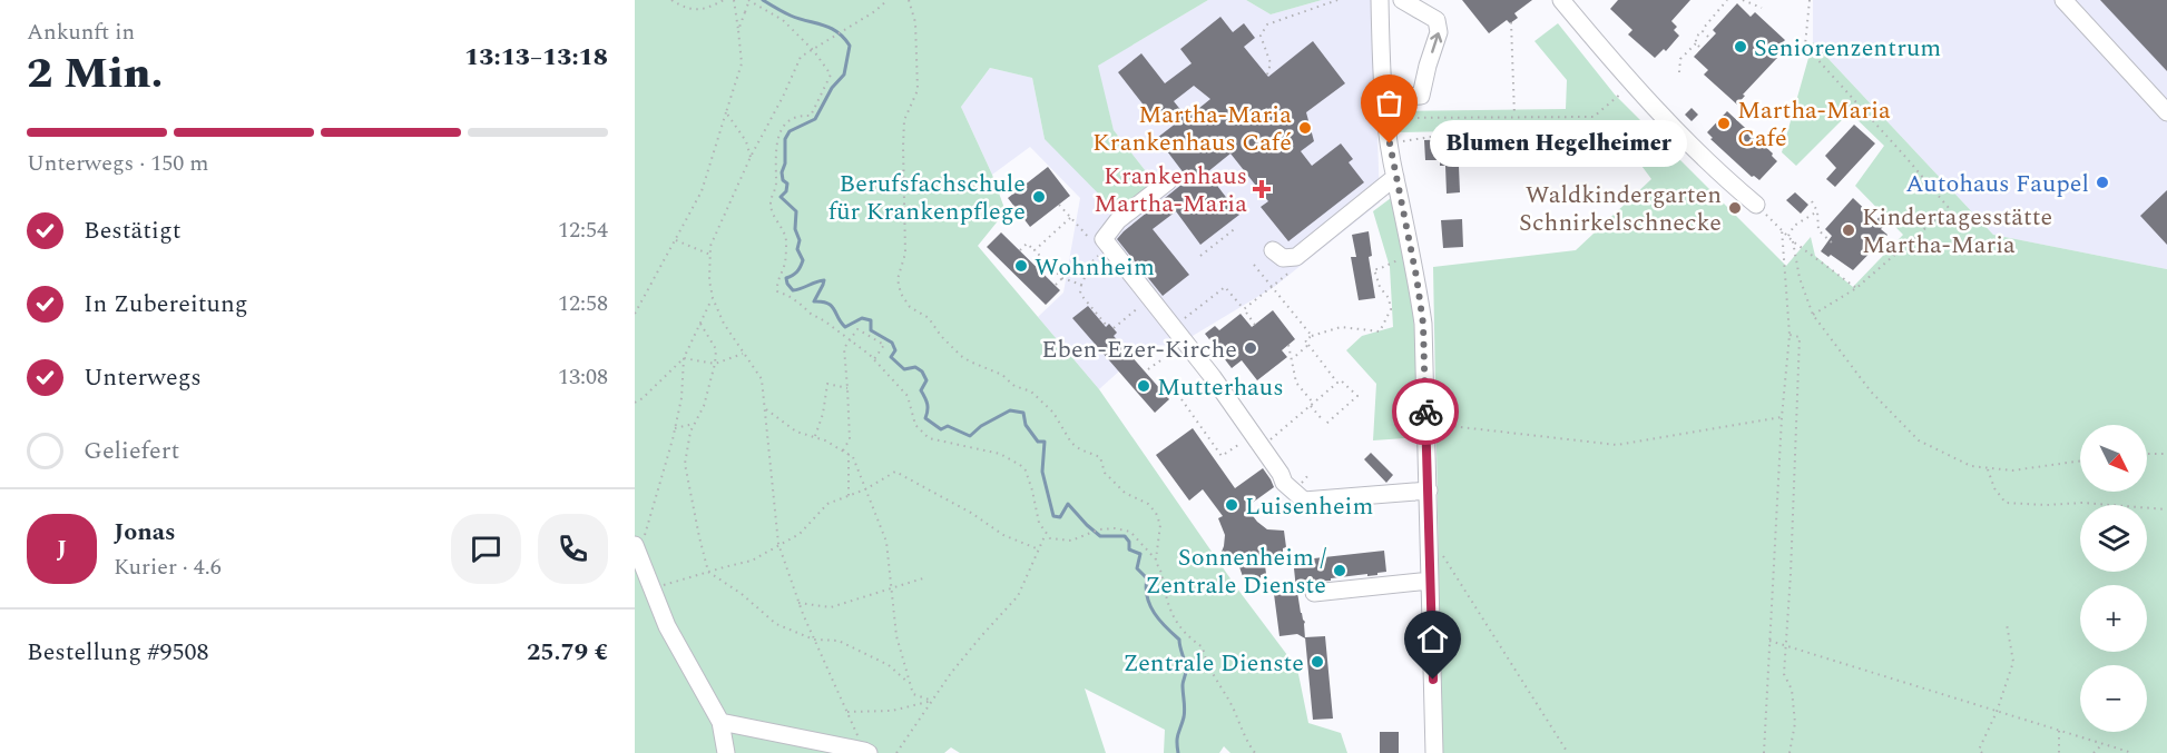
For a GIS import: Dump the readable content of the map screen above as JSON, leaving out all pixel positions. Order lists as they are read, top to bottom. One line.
{"places":{"other":["Seniorenzentrum","Martha-Maria Café","Martha-Maria Krankenhaus Café","Blumen Hegelheimer","Autohaus Faupel","Berufsfachschule für Krankenpflege","Waldkindergarten Schnirkelschnecke","Kindertagesstätte Martha-Maria","Wohnheim","Eben-Ezer-Kirche","Mutterhaus","Luisenheim","Sonnenheim / Zentrale Dienste","Zentrale Dienste"],"health":["Krankenhaus Martha-Maria"]},"north":"bottom right","page":{"heading":["2 Min.","Ankunft in","13:13–13:18"],"panel":["Jonas","Kurier · 4.6","Bestellung #9508","25.79 €"],"bar":"Unterwegs · 150 m","bubble":"Blumen Hegelheimer","list":[["Bestätigt","12:54"],["In Zubereitung","12:58"],["Unterwegs","13:08"],"Geliefert"],"map_buttons":["+","−"],"round":"J"}}
